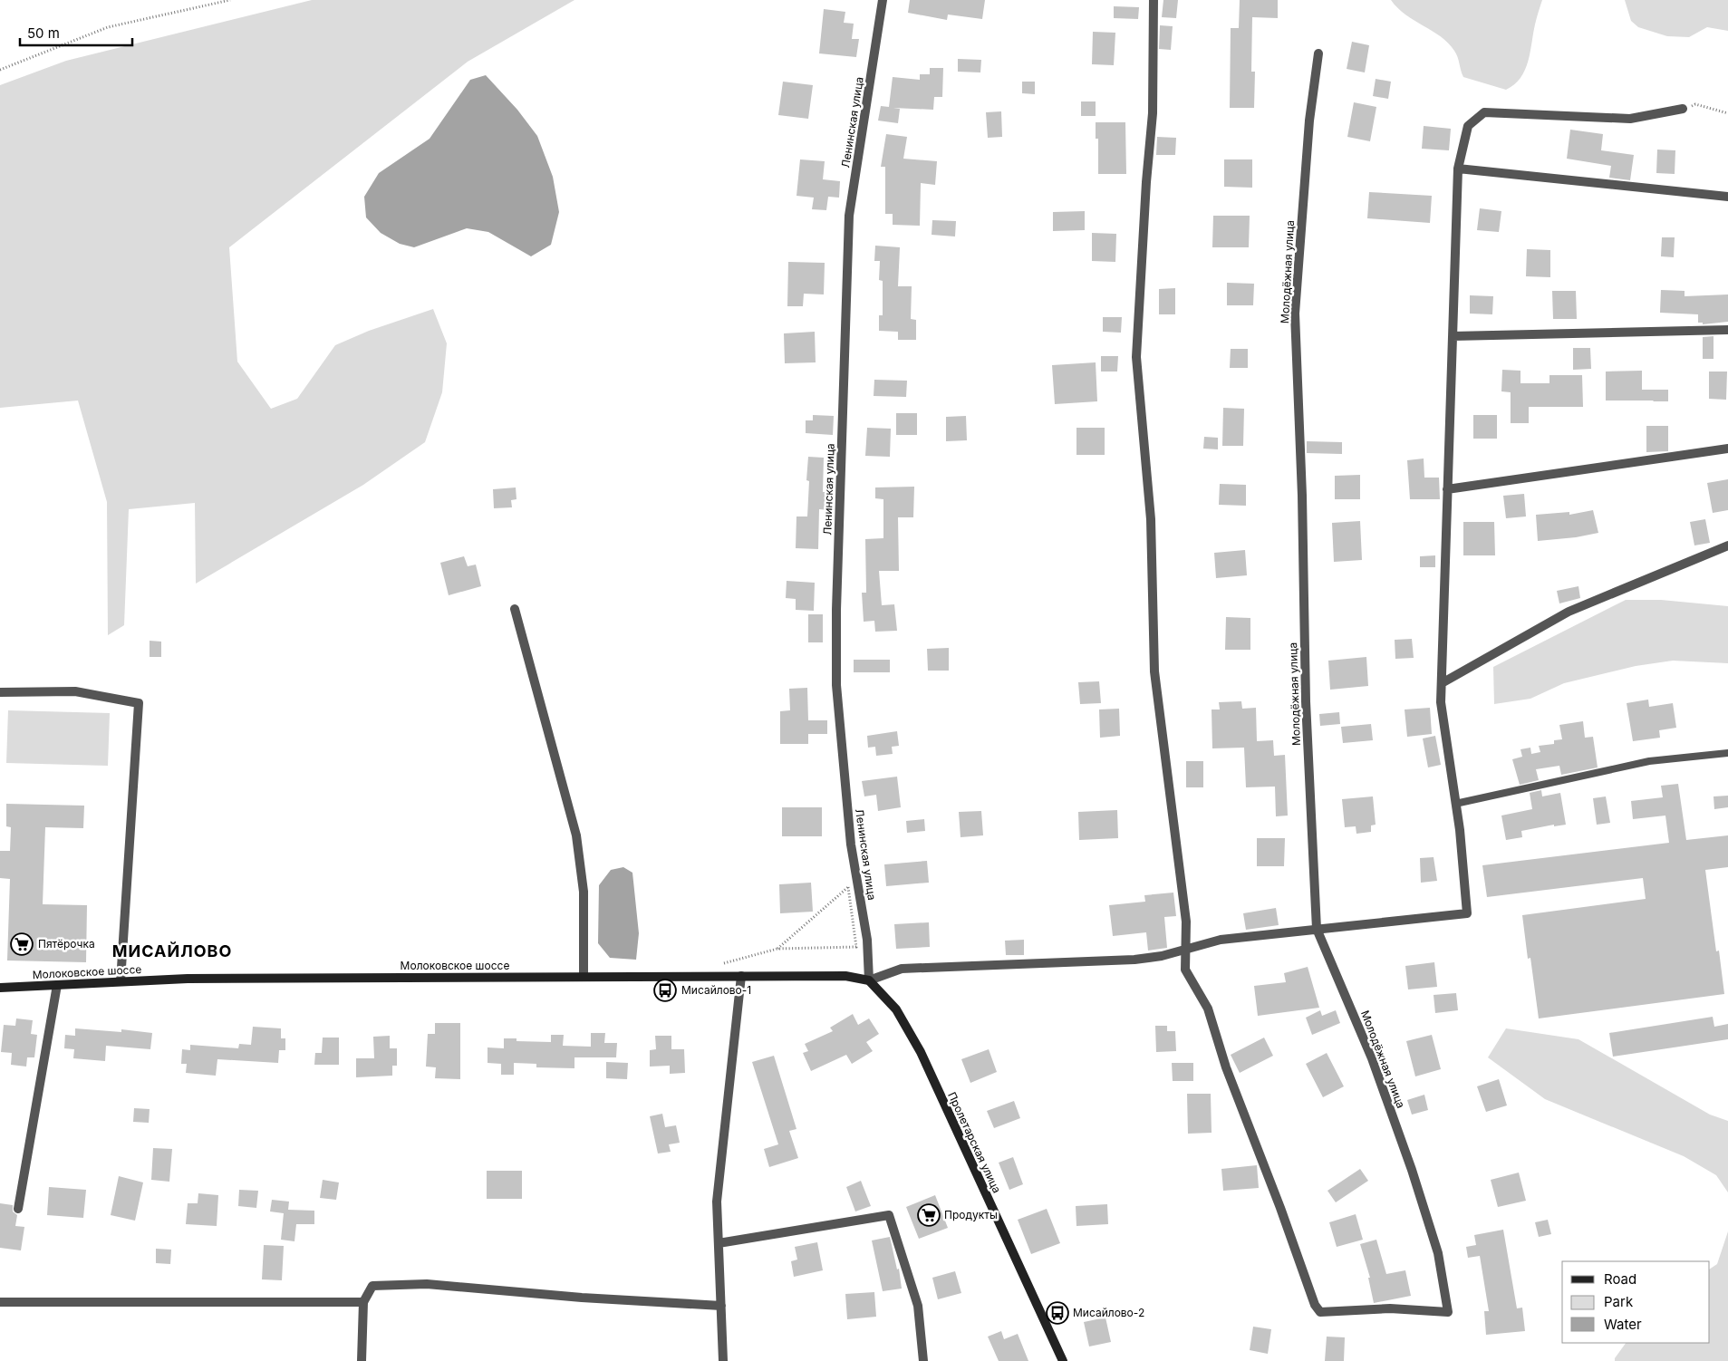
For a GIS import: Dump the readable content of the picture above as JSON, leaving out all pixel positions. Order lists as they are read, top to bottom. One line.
{"streets":{"main road":["Молоковское шоссе","Пролетарская улица"],"street":["Ленинская улица","Молодёжная улица"]},"crossings":[["Ленинская улица","Молоковское шоссе"],["Ленинская улица","Пролетарская улица"],["Молоковское шоссе","Пролетарская улица"]],"districts":["МИСАЙЛОВО"],"places":{"supermarket":["Пятёрочка","Продукты"],"bus stop":["Мисайлово-1","Мисайлово-2"]},"legend":["Road","Park","Water"],"scale_bar":"50 m"}
